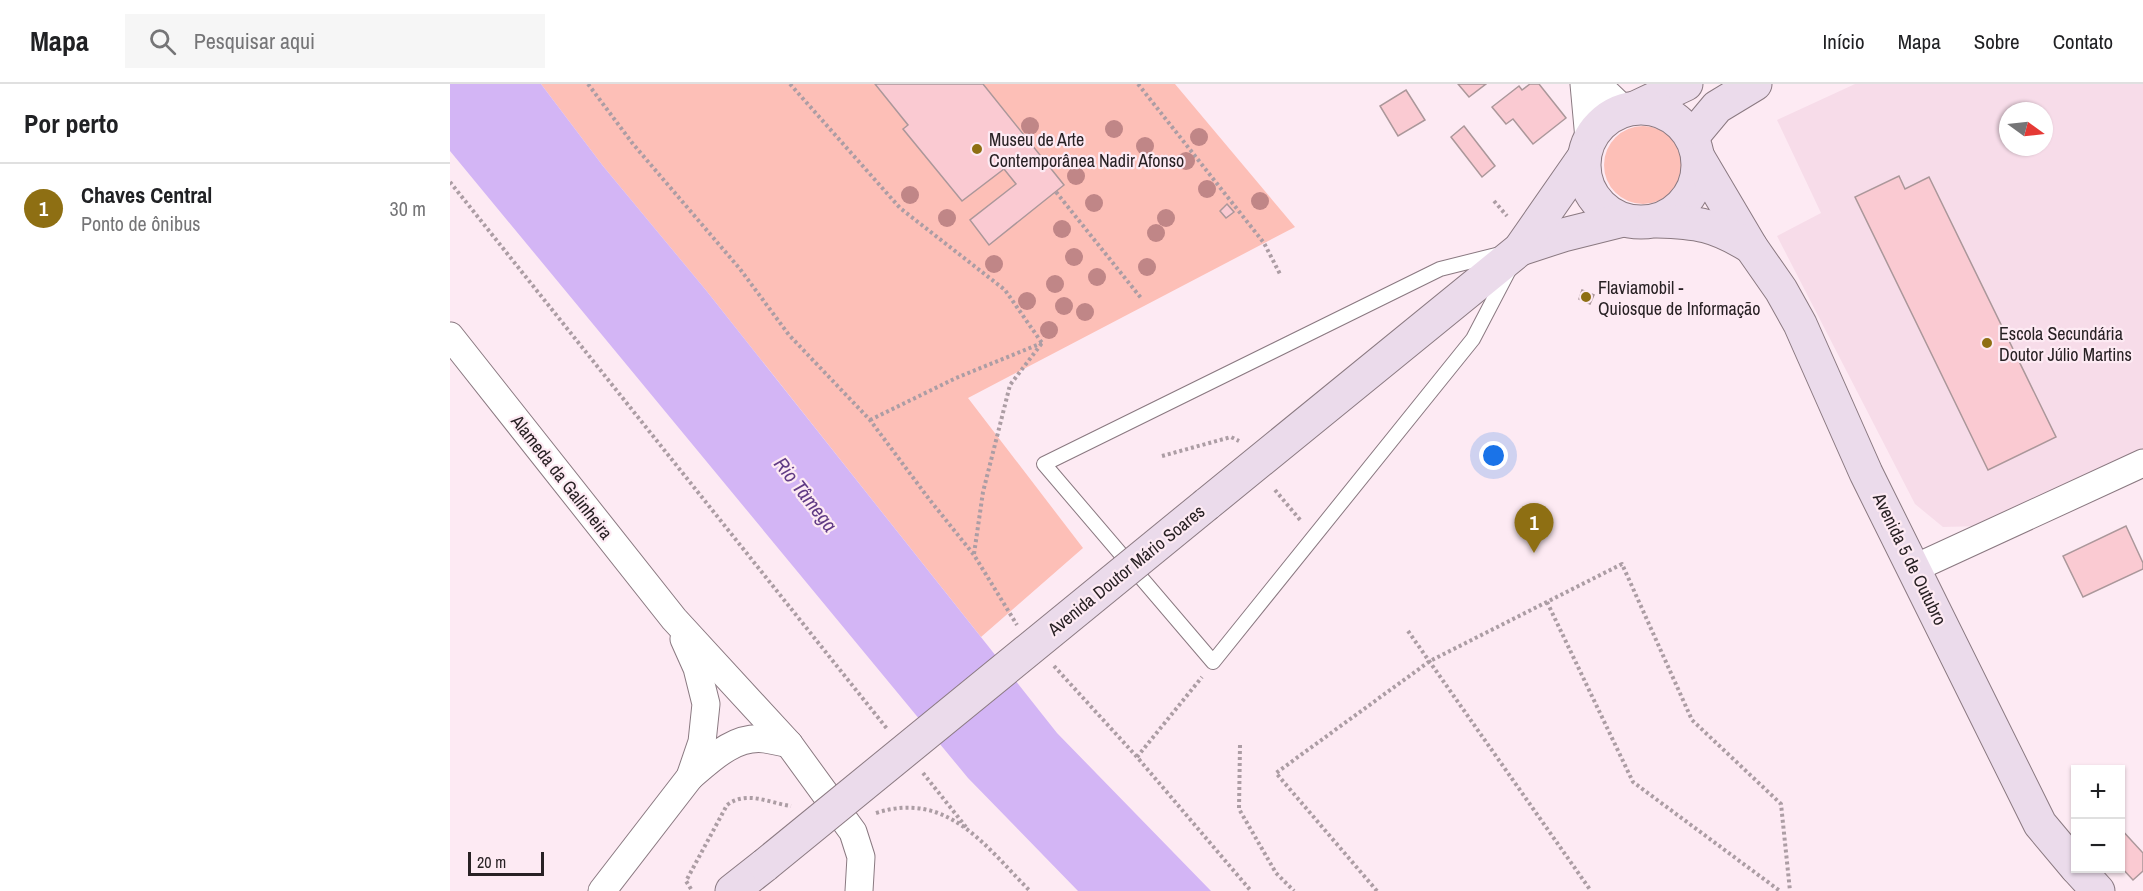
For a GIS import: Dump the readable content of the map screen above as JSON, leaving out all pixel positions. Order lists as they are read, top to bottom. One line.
{"streets":{"main road":["Avenida 5 de Outubro","Avenida Doutor Mário Soares"],"street":["Alameda da Galinheira"]},"crossings":[["Avenida 5 de Outubro","Avenida Doutor Mário Soares"]],"water":["Rio Tâmega"],"places":["Museu de Arte Contemporânea Nadir Afonso","Flaviamobil - Quiosque de Informação","Escola Secundária Doutor Júlio Martins"],"scale_bar":"20 m","north":"right","page":{"header":"Mapa","search":"Pesquisar aqui","nav":["Início","Mapa","Sobre","Contato"],"heading":"Por perto","list":[{"mark":"1","name":"Chaves Central","note":"Ponto de ônibus","value":"30 m"}],"pins":"1","map_buttons":["+","−"],"scale":"20 m"}}
